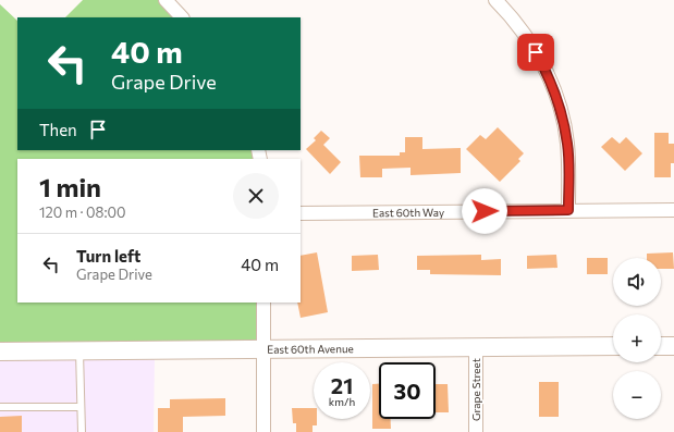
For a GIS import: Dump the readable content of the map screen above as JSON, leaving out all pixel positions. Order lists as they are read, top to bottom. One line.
{"streets":{"street":["East 60th Way","East 60th Avenue","Grape Street"]},"crossings":[["East 60th Avenue","Grape Street"]],"page":{"turn":["40 m","Grape Drive"],"then":"Then","heading":["1 min","120 m · 08:00"],"list":[{"name":"Turn left","note":"Grape Drive","value":"40 m"}],"map_buttons":["+","−"],"speed":"21 km/h","limit":"30"}}
